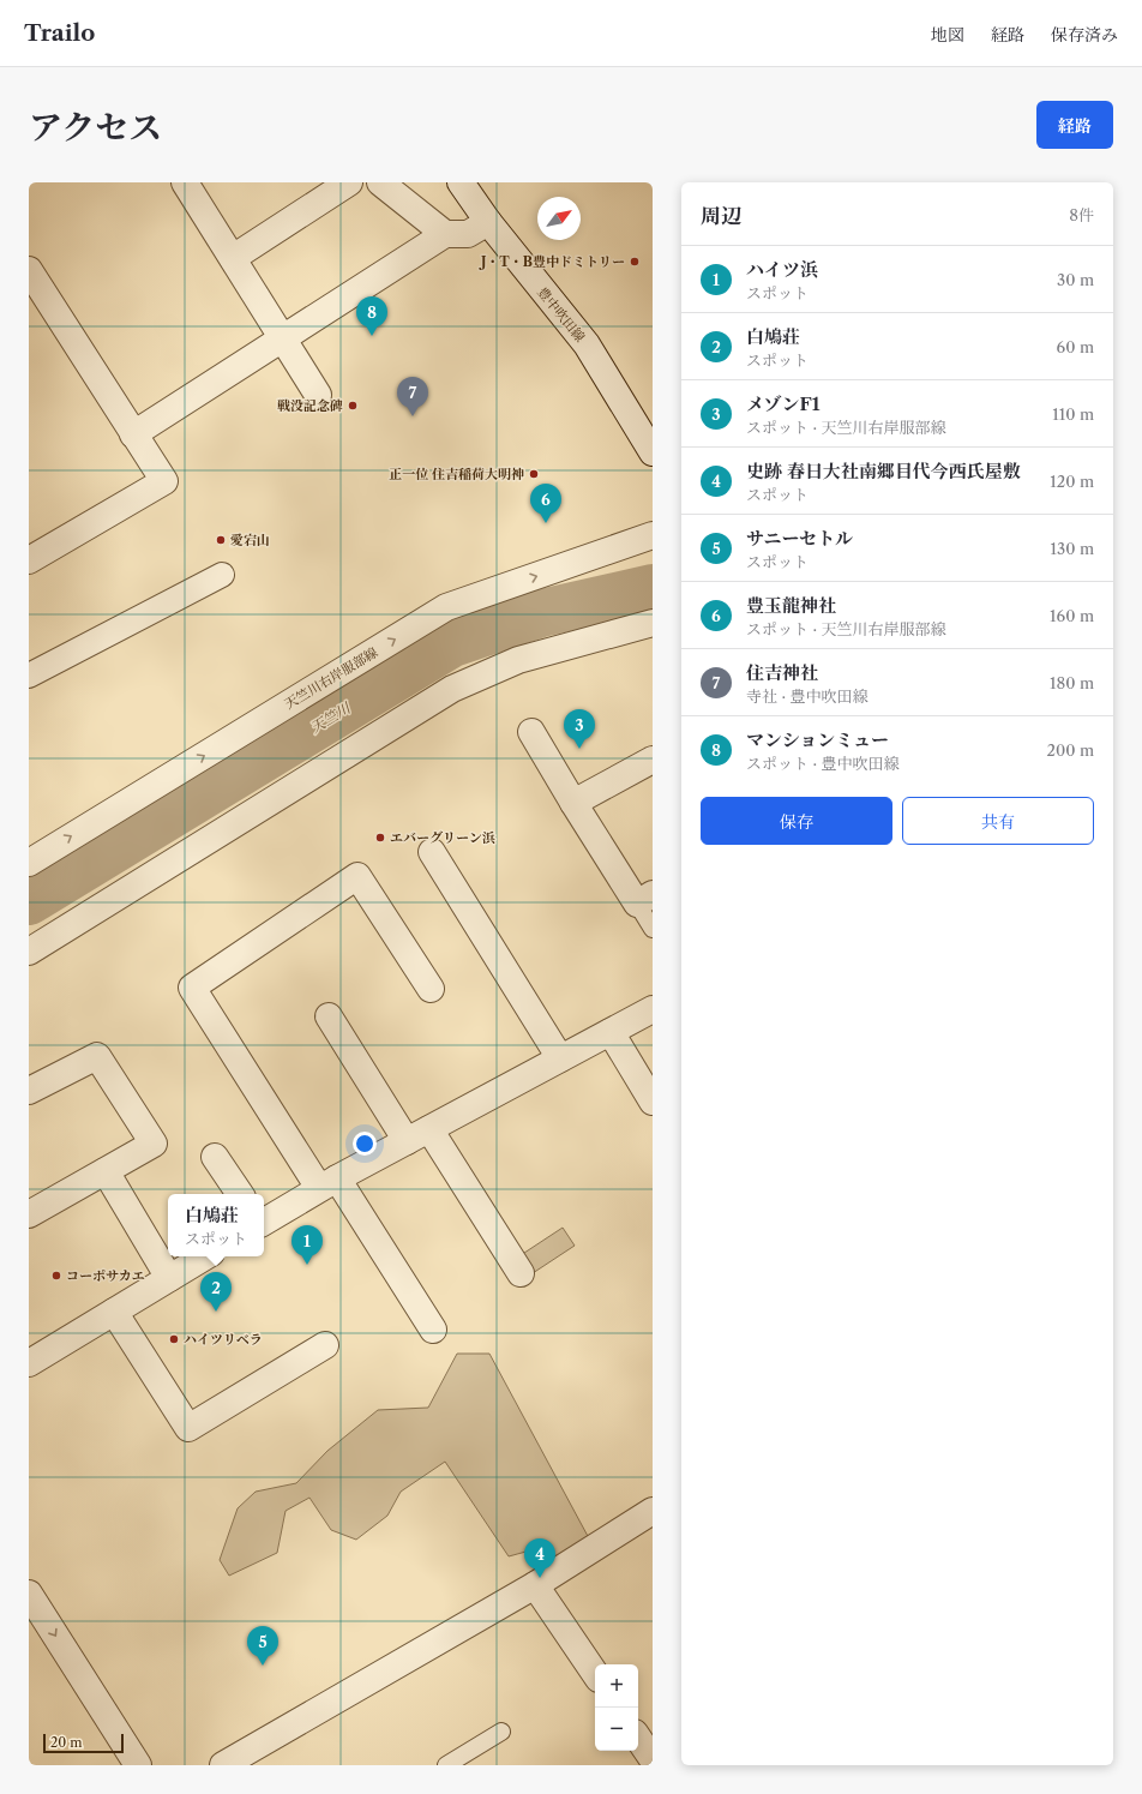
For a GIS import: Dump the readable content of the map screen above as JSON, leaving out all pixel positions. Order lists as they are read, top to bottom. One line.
{"streets":{"street":["豊中吹田線","天竺川右岸服部線"]},"water":["天竺川"],"places":["J・T・B豊中ドミトリー","戦没記念碑","正一位 住吉稲荷大明神","愛宕山","エバーグリーン浜","コーポサカエ","ハイツリベラ"],"scale_bar":"20 m","north":"top right","page":{"header":"Trailo","nav":["地図","経路","保存済み"],"title":"アクセス","buttons":["経路",["保存","共有"]],"heading":["周辺","8件"],"list":[{"mark":"1","name":"ハイツ浜","note":"スポット","value":"30 m"},{"mark":"2","name":"白鳩荘","note":"スポット","value":"60 m"},{"mark":"3","name":"メゾンF1","note":"スポット · 天竺川右岸服部線","value":"110 m"},{"mark":"4","name":"史跡 春日大社南郷目代今西氏屋敷","note":"スポット","value":"120 m"},{"mark":"5","name":"サニーセトル","note":"スポット","value":"130 m"},{"mark":"6","name":"豊玉龍神社","note":"スポット · 天竺川右岸服部線","value":"160 m"},{"mark":"7","name":"住吉神社","note":"寺社 · 豊中吹田線","value":"180 m"},{"mark":"8","name":"マンションミュー","note":"スポット · 豊中吹田線","value":"200 m"}],"pins":["8","7","6","3","1","2","4","5"],"popup":["白鳩荘","スポット"],"map_buttons":["+","−"],"scale":"20 m"}}
